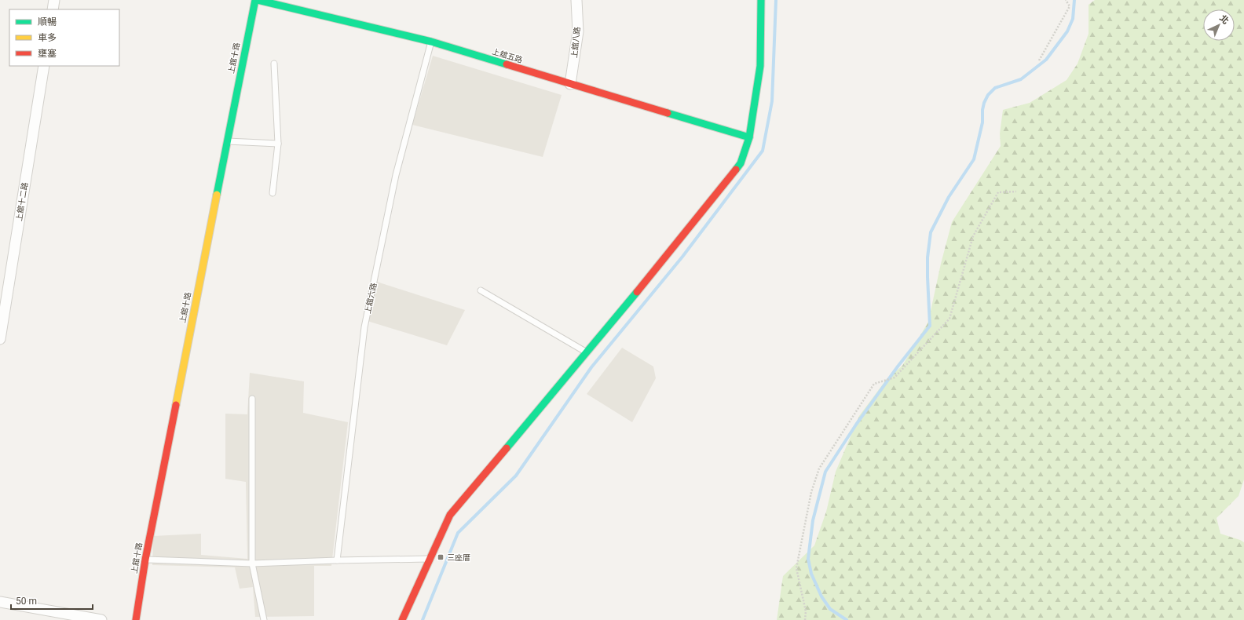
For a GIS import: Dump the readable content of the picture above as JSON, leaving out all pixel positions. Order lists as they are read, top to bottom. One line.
{"streets":{"street":["上舘八路","上舘五路","上舘十路","上舘十二路"],"lane":["上舘六路"]},"crossings":[["上舘八路","上舘五路"],["上舘五路","上舘六路"]],"places":{"transit":["三座厝"]},"legend":["順暢","車多","壅塞"],"scale_bar":"50 m","north":"top right"}
